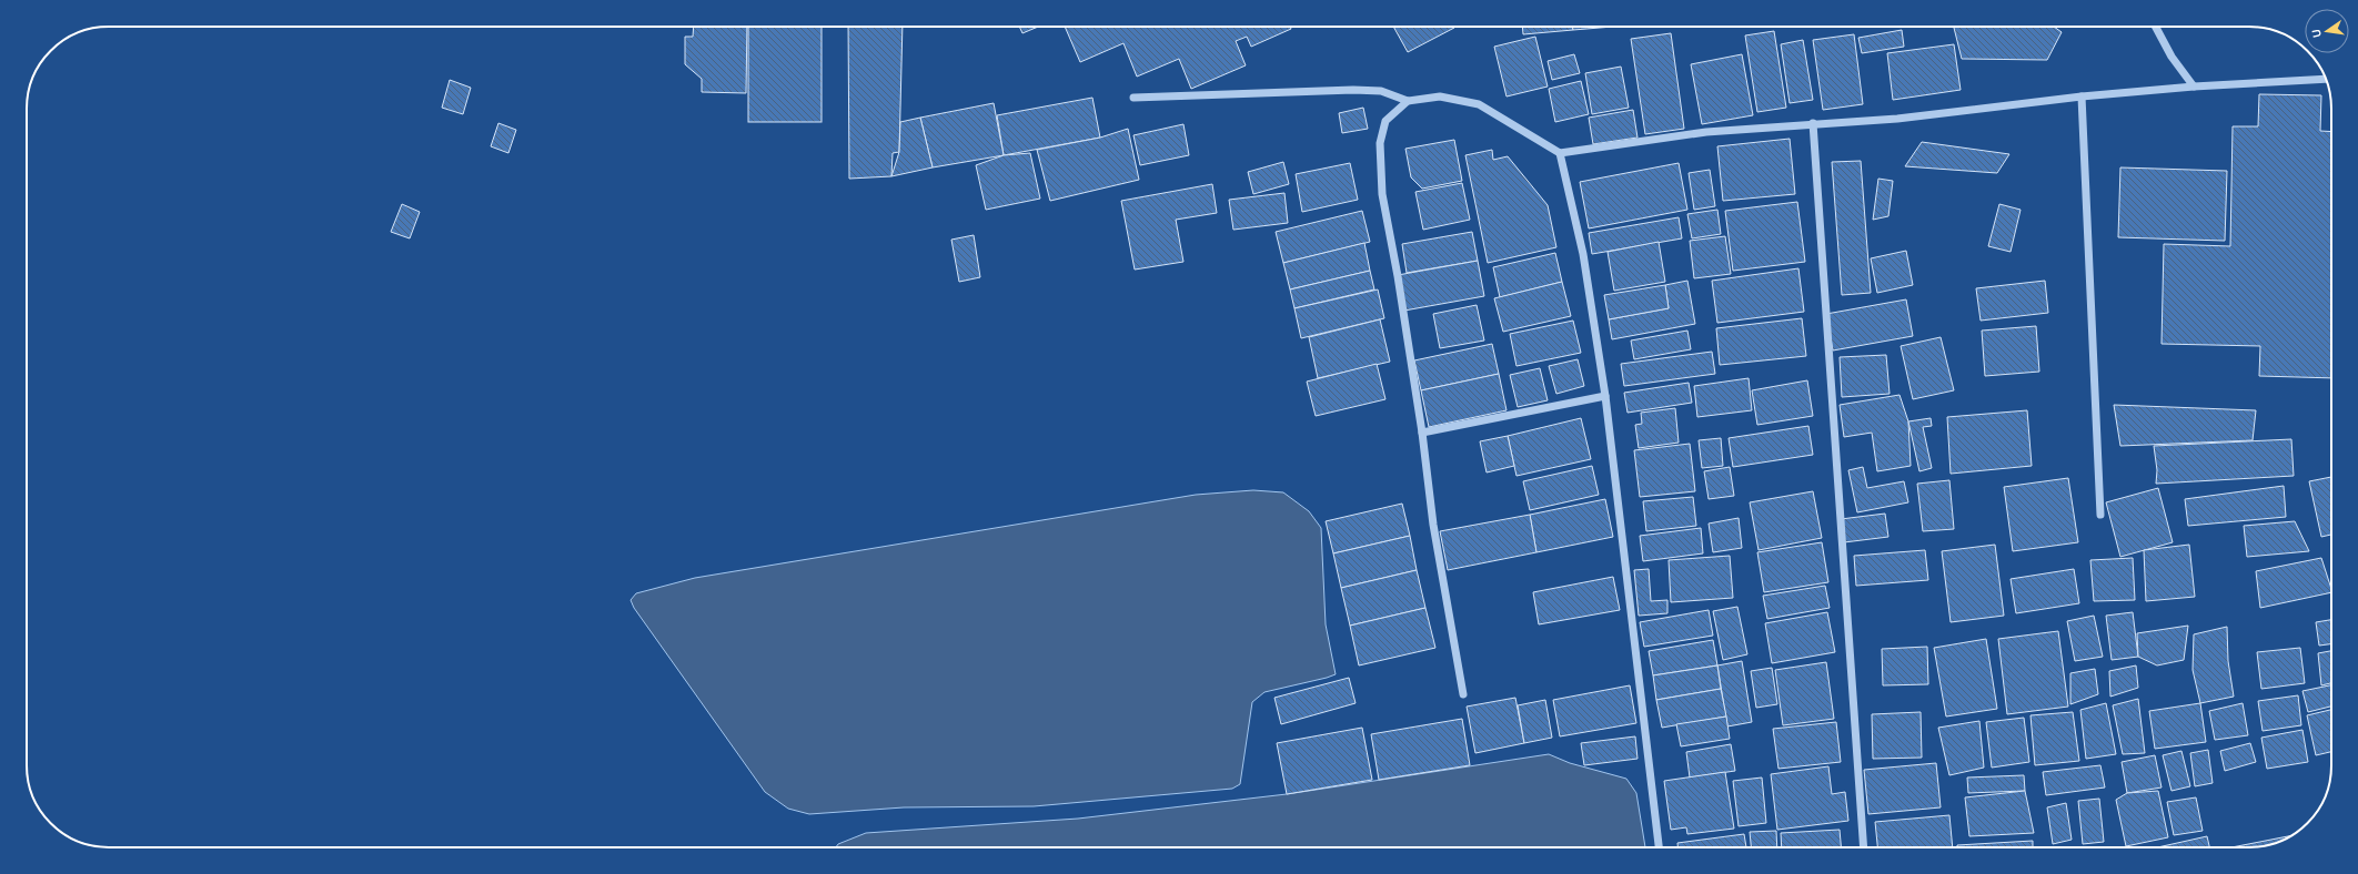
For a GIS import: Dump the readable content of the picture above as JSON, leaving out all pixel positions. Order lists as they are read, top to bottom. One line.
{"north":"left"}
